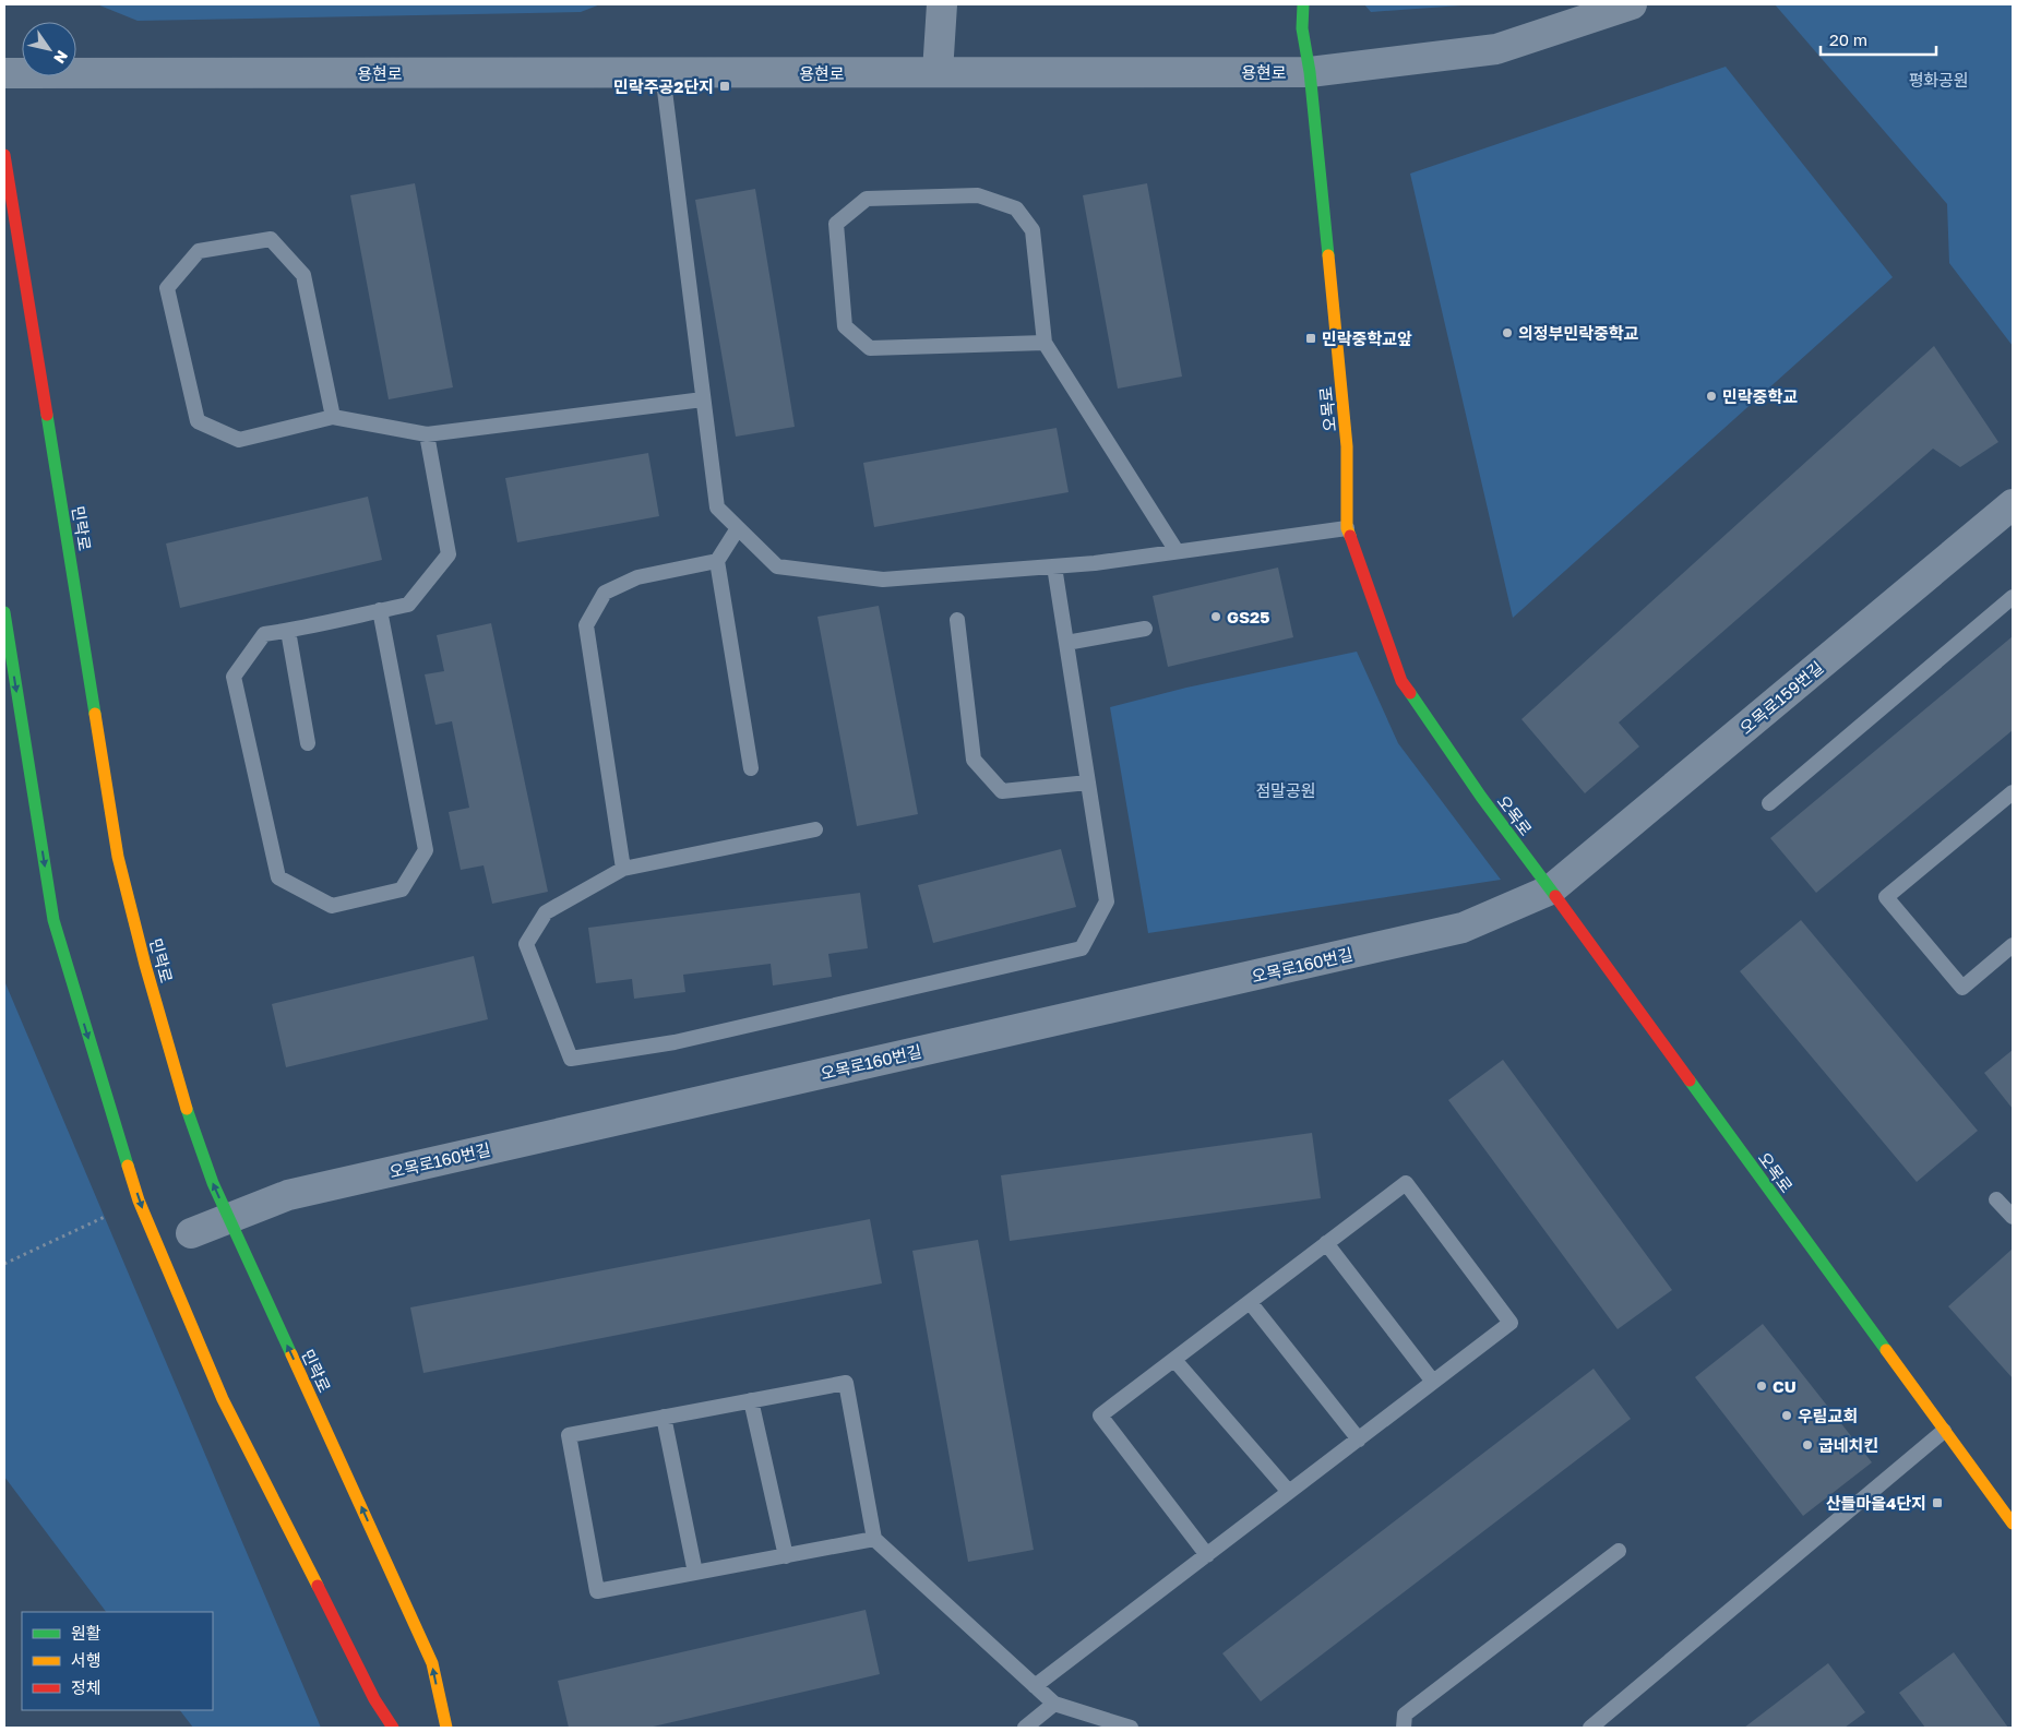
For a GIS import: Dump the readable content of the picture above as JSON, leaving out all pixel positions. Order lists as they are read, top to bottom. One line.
{"streets":{"main road":["오목로","민락로"],"street":["용현로","오목로159번길","오목로160번길"]},"crossings":[["용현로","오목로"],["오목로","오목로159번길"],["오목로","오목로160번길"],["오목로159번길","오목로160번길"]],"parks":["평화공원","점말공원"],"places":{"transit":["민락주공2단지","민락중학교앞","산들마을4단지"],"other":["의정부민락중학교","민락중학교","GS25","CU","우림교회","굽네치킨"]},"legend":["원활","서행","정체"],"scale_bar":"20 m","north":"bottom right"}
